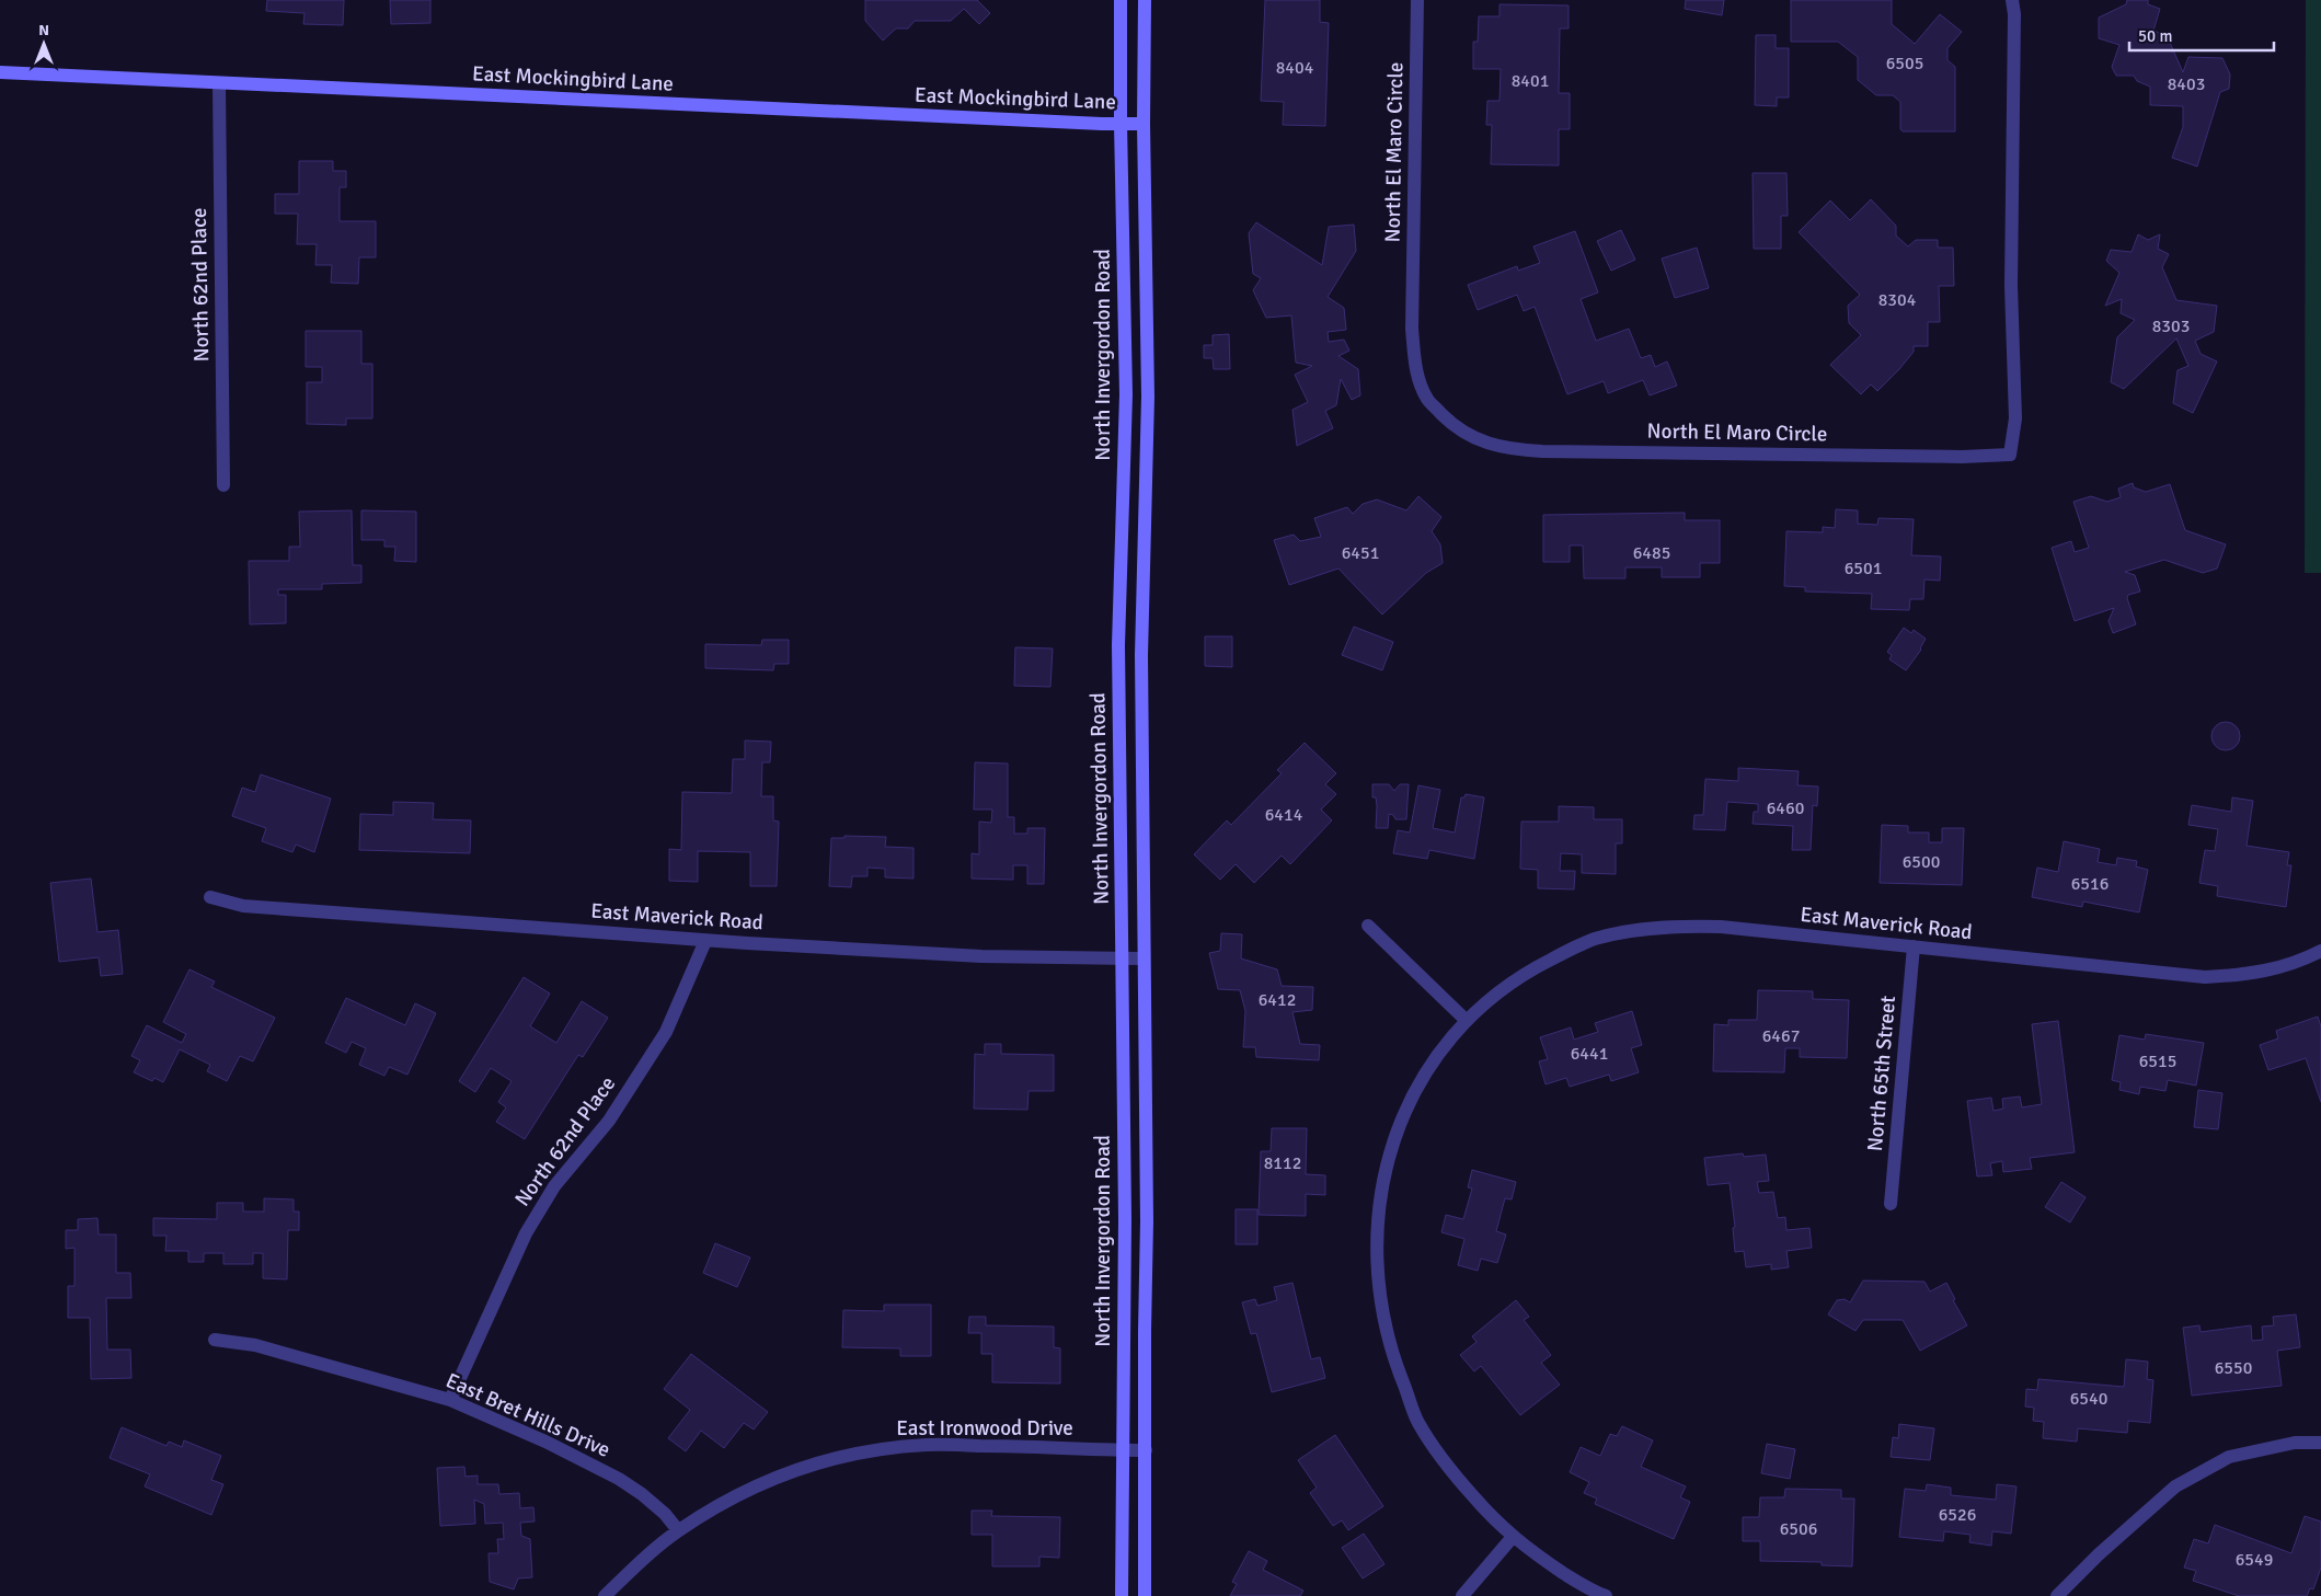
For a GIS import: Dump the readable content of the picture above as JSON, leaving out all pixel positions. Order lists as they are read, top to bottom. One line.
{"streets":{"street":["East Mockingbird Lane","North El Maro Circle","North 62nd Place","North Invergordon Road","East Maverick Road","North 65th Street","East Bret Hills Drive","East Ironwood Drive"]},"crossings":[["East Mockingbird Lane","North 62nd Place"],["East Mockingbird Lane","North Invergordon Road"],["North 62nd Place","East Maverick Road"],["North 62nd Place","East Bret Hills Drive"],["North Invergordon Road","East Maverick Road"],["North Invergordon Road","East Ironwood Drive"],["East Maverick Road","North 65th Street"],["East Bret Hills Drive","East Ironwood Drive"]],"house_numbers":["6505","8404","8401","8403","8304","8303","6451","6485","6501","6460","6414","6500","6516","6412","6467","6441","6515","8112","6550","6540","6526","6506","6549"],"scale_bar":"50 m","north":"top"}
